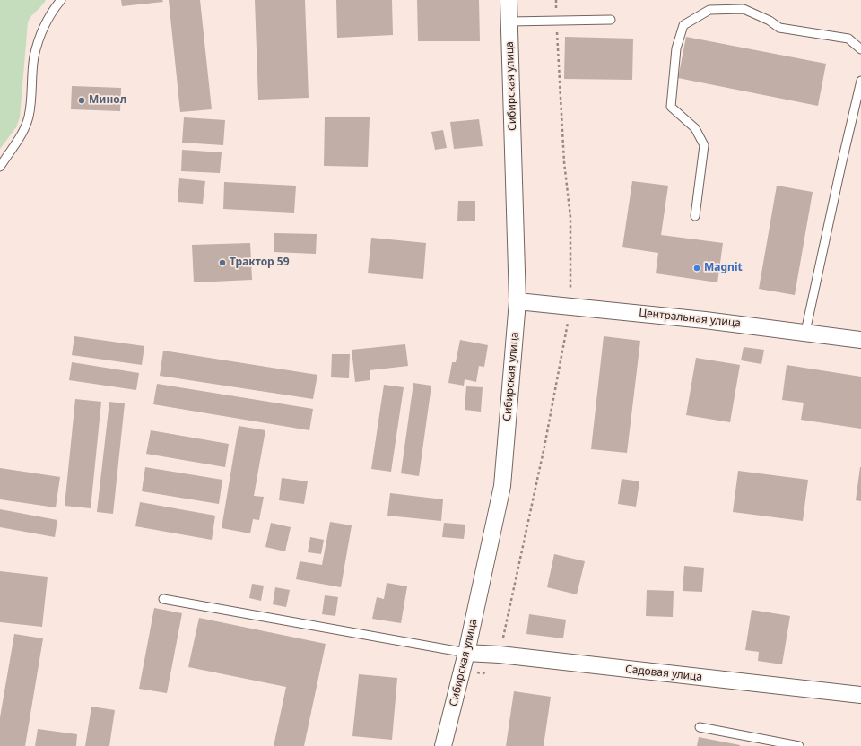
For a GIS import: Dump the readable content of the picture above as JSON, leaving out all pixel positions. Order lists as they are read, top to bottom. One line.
{"streets":{"street":["Сибирская улица","Центральная улица","Садовая улица"]},"crossings":[["Сибирская улица","Центральная улица"],["Сибирская улица","Садовая улица"]],"places":["Минол","Трактор 59","Magnit"]}
